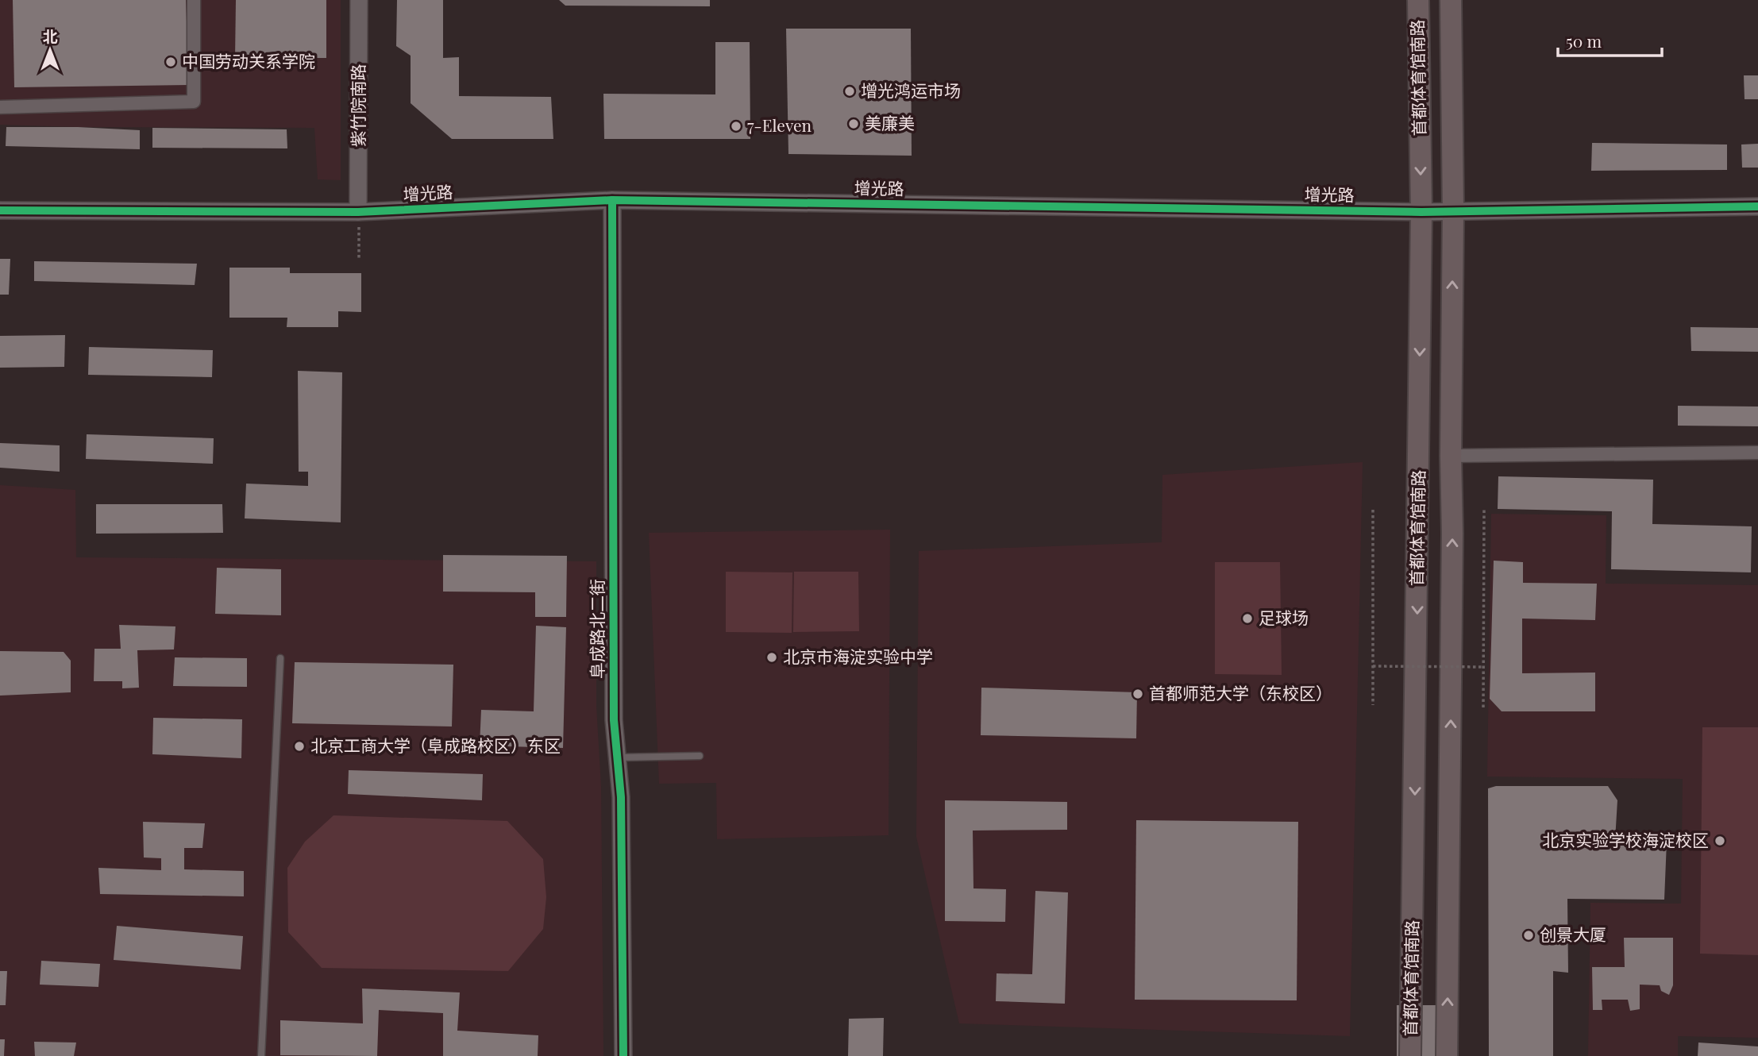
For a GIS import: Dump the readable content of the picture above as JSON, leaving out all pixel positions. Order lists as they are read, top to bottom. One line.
{"streets":{"main road":["首都体育馆南路"],"street":["紫竹院南路","增光路","阜成路北二街"]},"crossings":[["首都体育馆南路","增光路"],["紫竹院南路","增光路"],["增光路","阜成路北二街"]],"places":["中国劳动关系学院","增光鸿运市场","美廉美","7-Eleven","足球场","北京市海淀实验中学","首都师范大学（东校区）","北京工商大学（阜成路校区）东区","北京实验学校海淀校区","创景大厦"],"scale_bar":"50 m","north":"top"}
